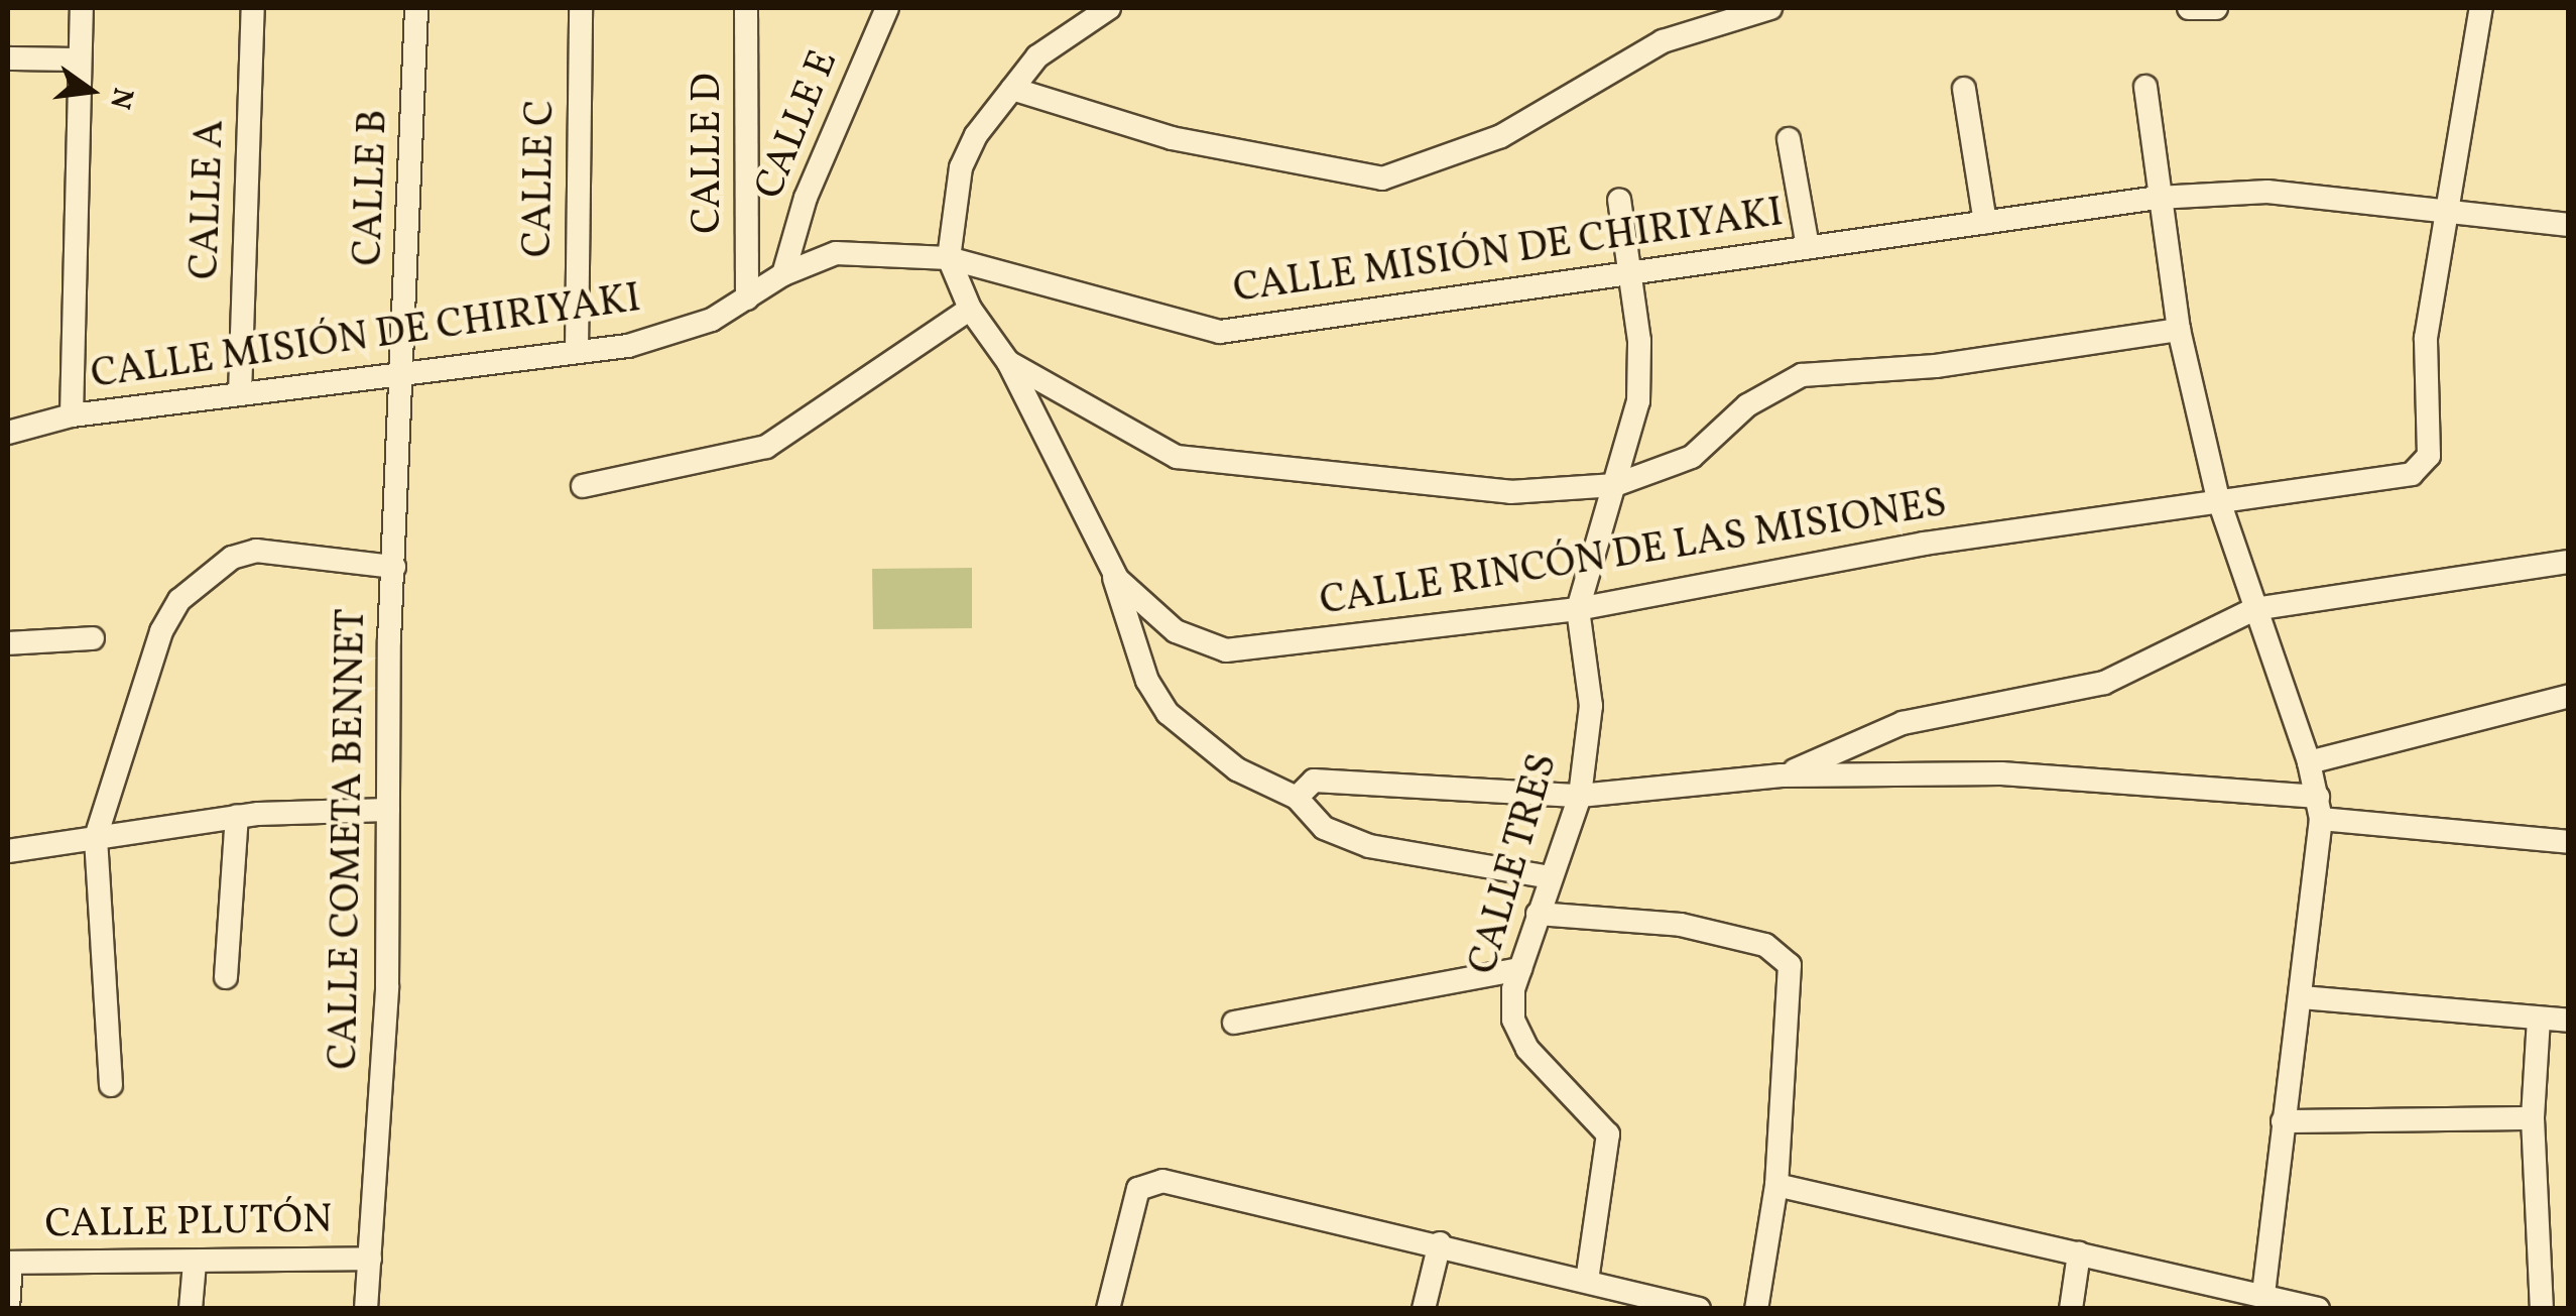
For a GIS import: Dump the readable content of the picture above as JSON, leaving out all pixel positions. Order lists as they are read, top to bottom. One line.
{"streets":{"street":["CALLE E","CALLE D","CALLE C","CALLE B","CALLE A","CALLE MISIÓN DE CHIRIYAKI","CALLE RINCÓN DE LAS MISIONES","CALLE COMETA BENNET","CALLE TRES","CALLE PLUTÓN"]},"crossings":[["CALLE E","CALLE MISIÓN DE CHIRIYAKI"],["CALLE D","CALLE MISIÓN DE CHIRIYAKI"],["CALLE C","CALLE MISIÓN DE CHIRIYAKI"],["CALLE B","CALLE MISIÓN DE CHIRIYAKI"],["CALLE B","CALLE COMETA BENNET"],["CALLE A","CALLE MISIÓN DE CHIRIYAKI"],["CALLE MISIÓN DE CHIRIYAKI","CALLE RINCÓN DE LAS MISIONES"],["CALLE MISIÓN DE CHIRIYAKI","CALLE COMETA BENNET"],["CALLE MISIÓN DE CHIRIYAKI","CALLE TRES"],["CALLE RINCÓN DE LAS MISIONES","CALLE TRES"],["CALLE COMETA BENNET","CALLE PLUTÓN"]],"north":"right"}
